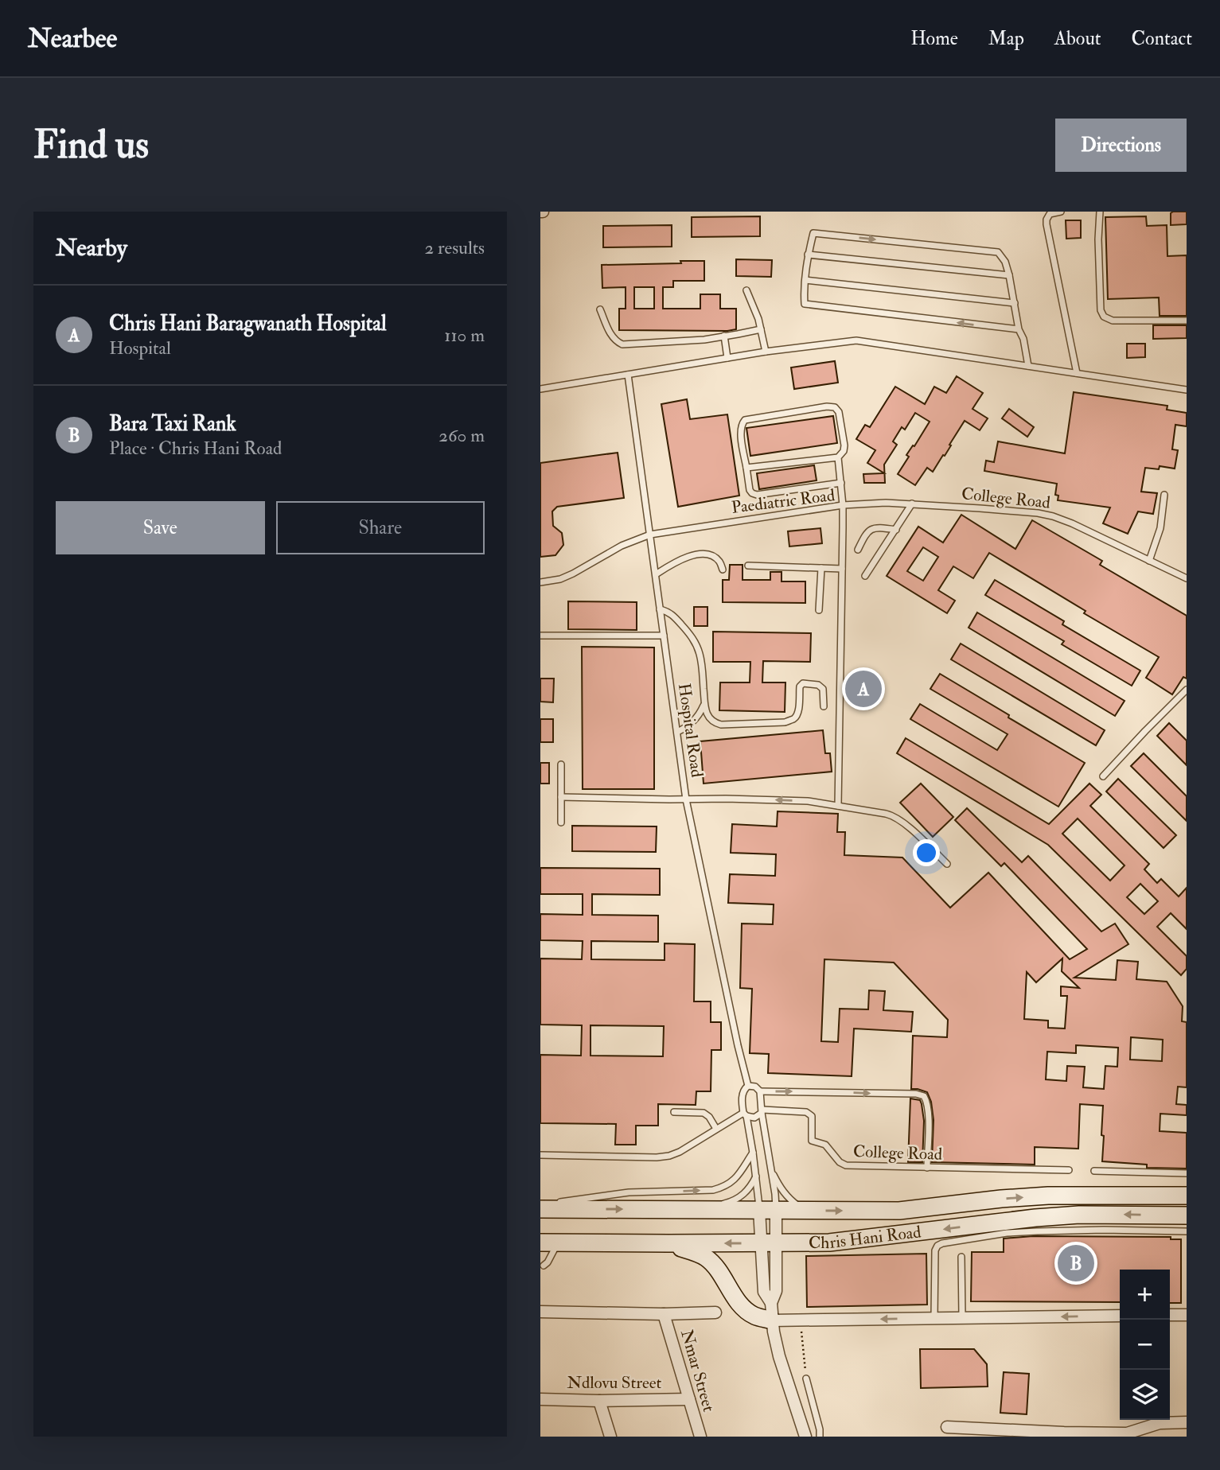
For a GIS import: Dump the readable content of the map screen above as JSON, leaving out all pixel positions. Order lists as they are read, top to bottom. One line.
{"streets":{"main road":["Chris Hani Road"],"street":["Nmar Street","Ndlovu Street"],"lane":["College Road","Paediatric Road","Hospital Road"]},"crossings":[["College Road","Paediatric Road"],["College Road","Hospital Road"],["Paediatric Road","Hospital Road"],["Nmar Street","Ndlovu Street"]],"page":{"header":"Nearbee","nav":["Home","Map","About","Contact"],"buttons":["Directions",["Save","Share"]],"title":"Find us","heading":["Nearby","2 results"],"list":[{"mark":"A","name":"Chris Hani Baragwanath Hospital","note":"Hospital","value":"110 m"},{"mark":"B","name":"Bara Taxi Rank","note":"Place · Chris Hani Road","value":"260 m"}],"pins":["A","B"],"map_buttons":["+","−"]}}
